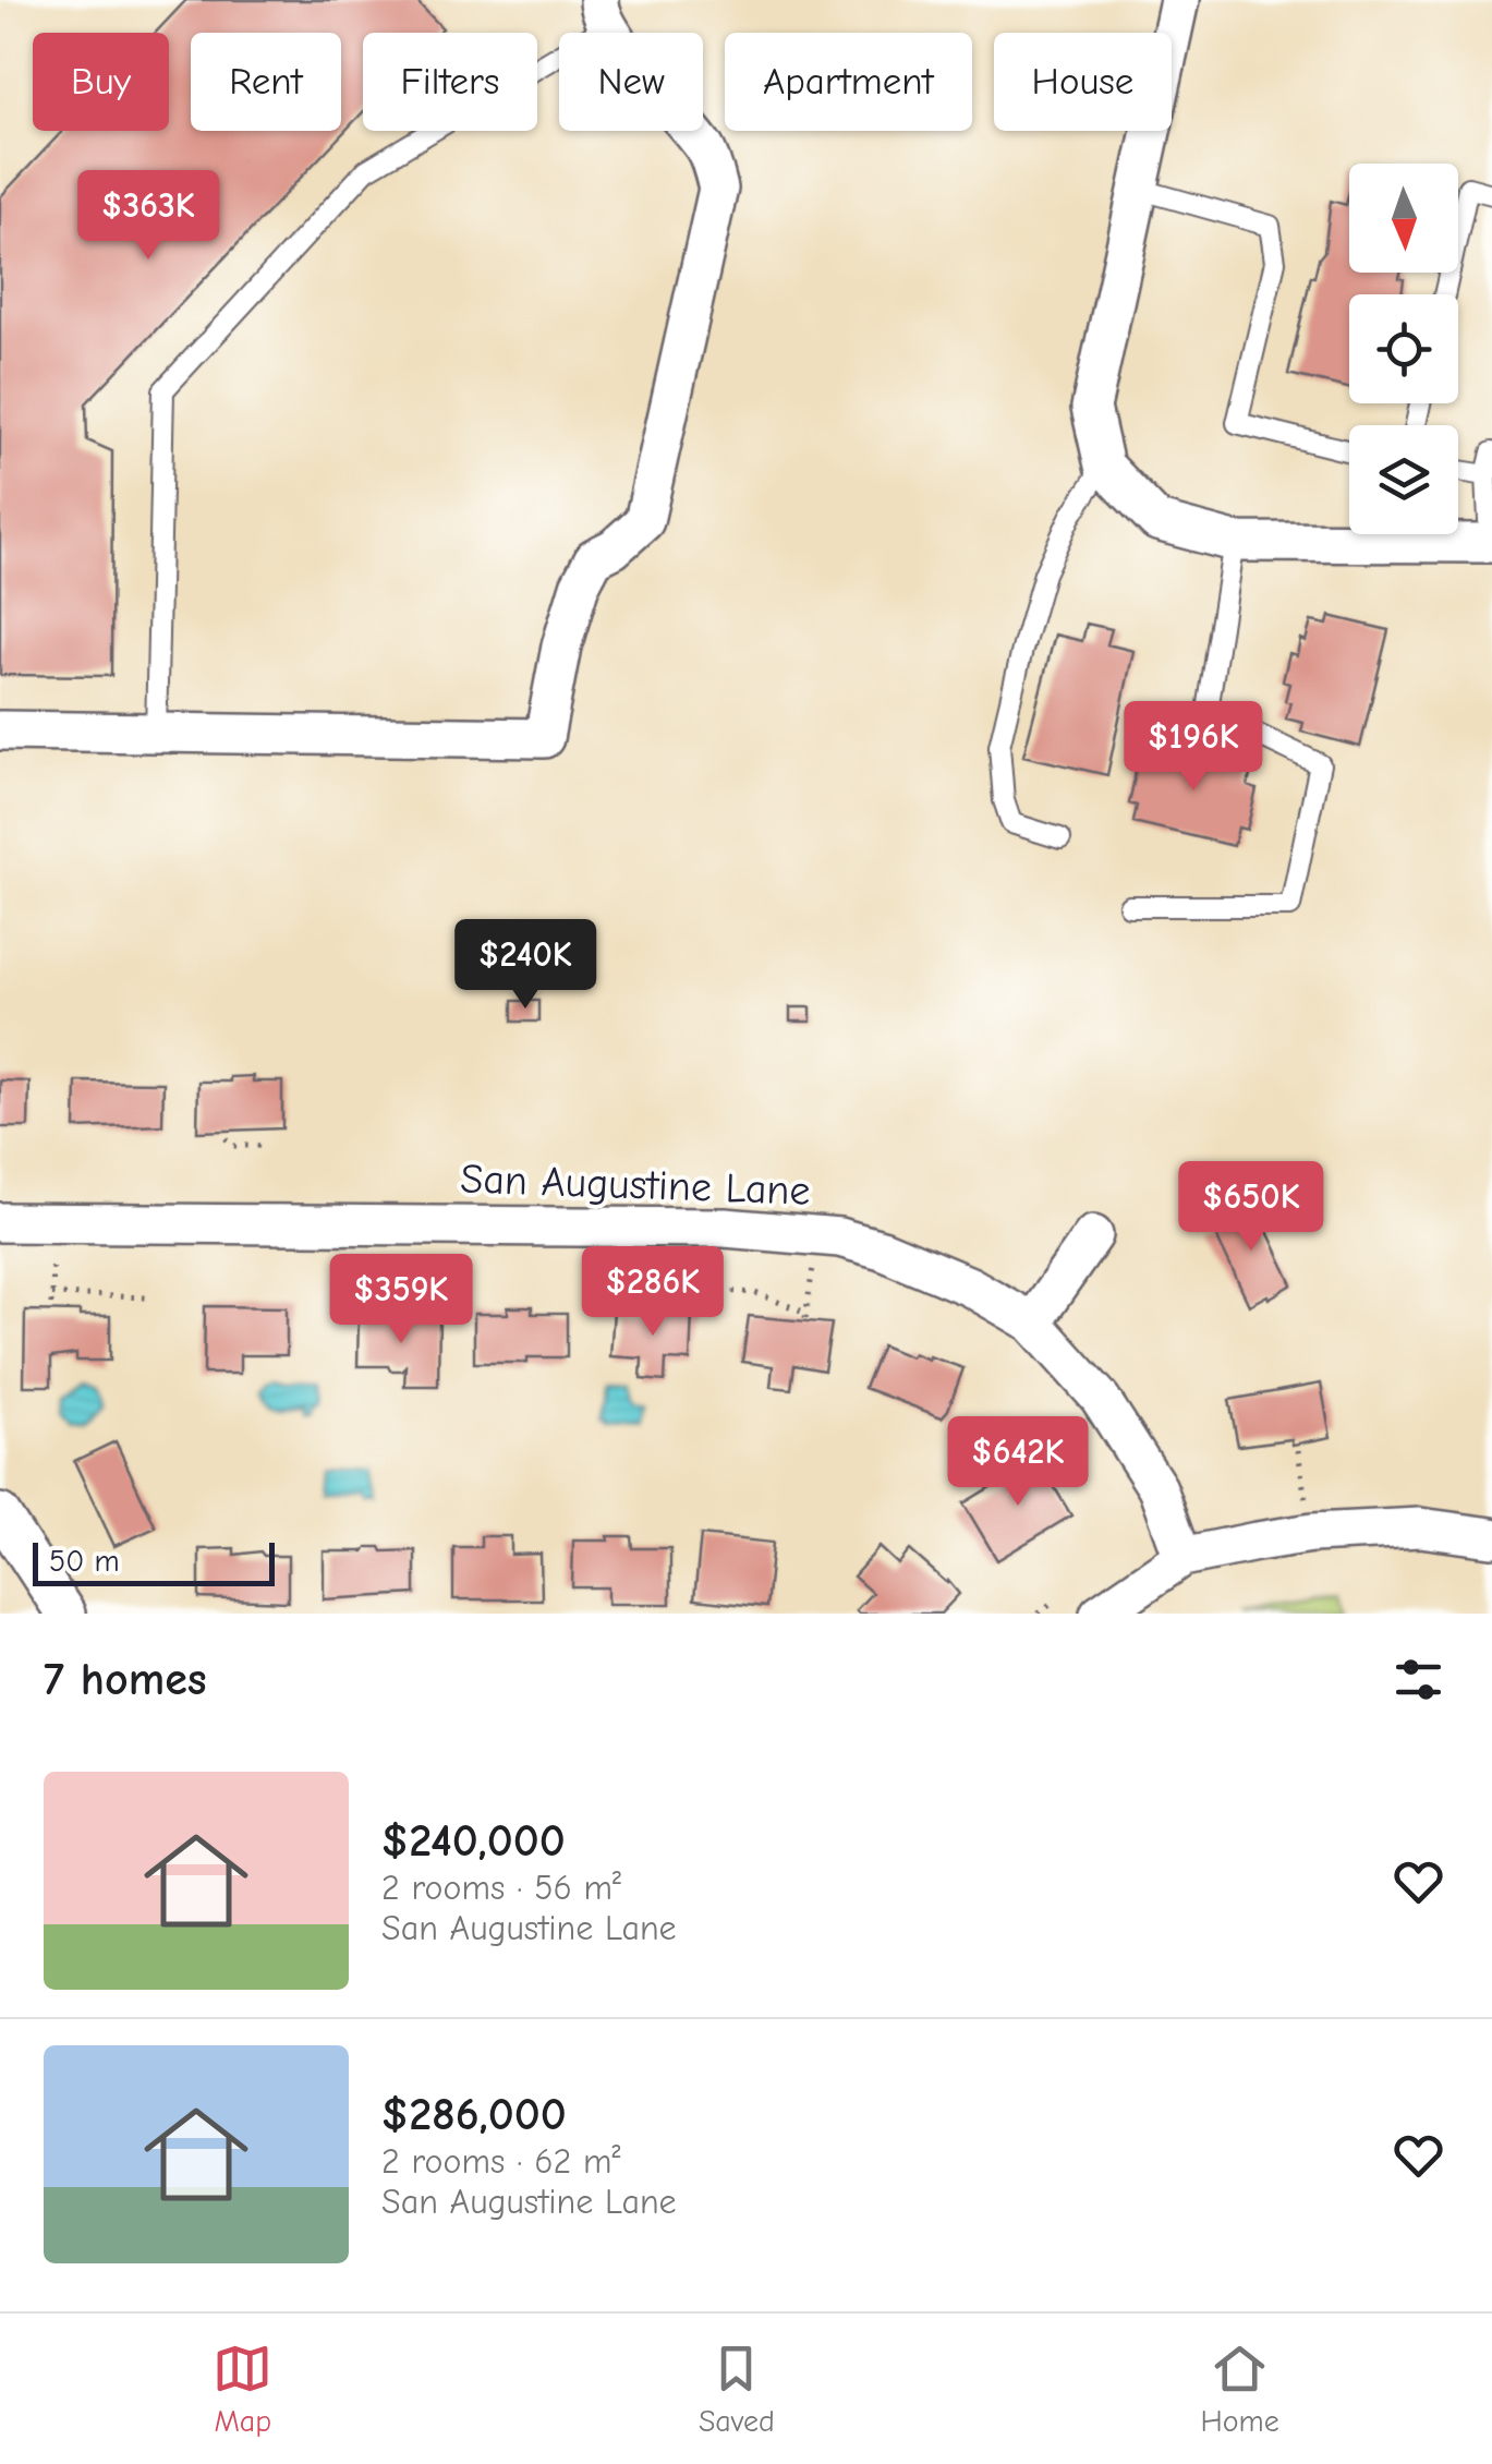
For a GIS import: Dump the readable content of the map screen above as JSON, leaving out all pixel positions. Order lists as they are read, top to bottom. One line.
{"streets":{"street":["San Augustine Lane"]},"scale_bar":"50 m","north":"bottom","page":{"chip":["Buy","Rent","Filters","New","Apartment","House"],"price":["$363K","$196K","$240K","$650K","$286K","$359K","$642K"],"scale":"50 m","heading":"7 homes","list":[{"name":"$240,000","note":"2 rooms · 56 m² · San Augustine Lane"},{"name":"$286,000","note":"2 rooms · 62 m² · San Augustine Lane"}],"tabs":["Map","Saved","Home"]}}
